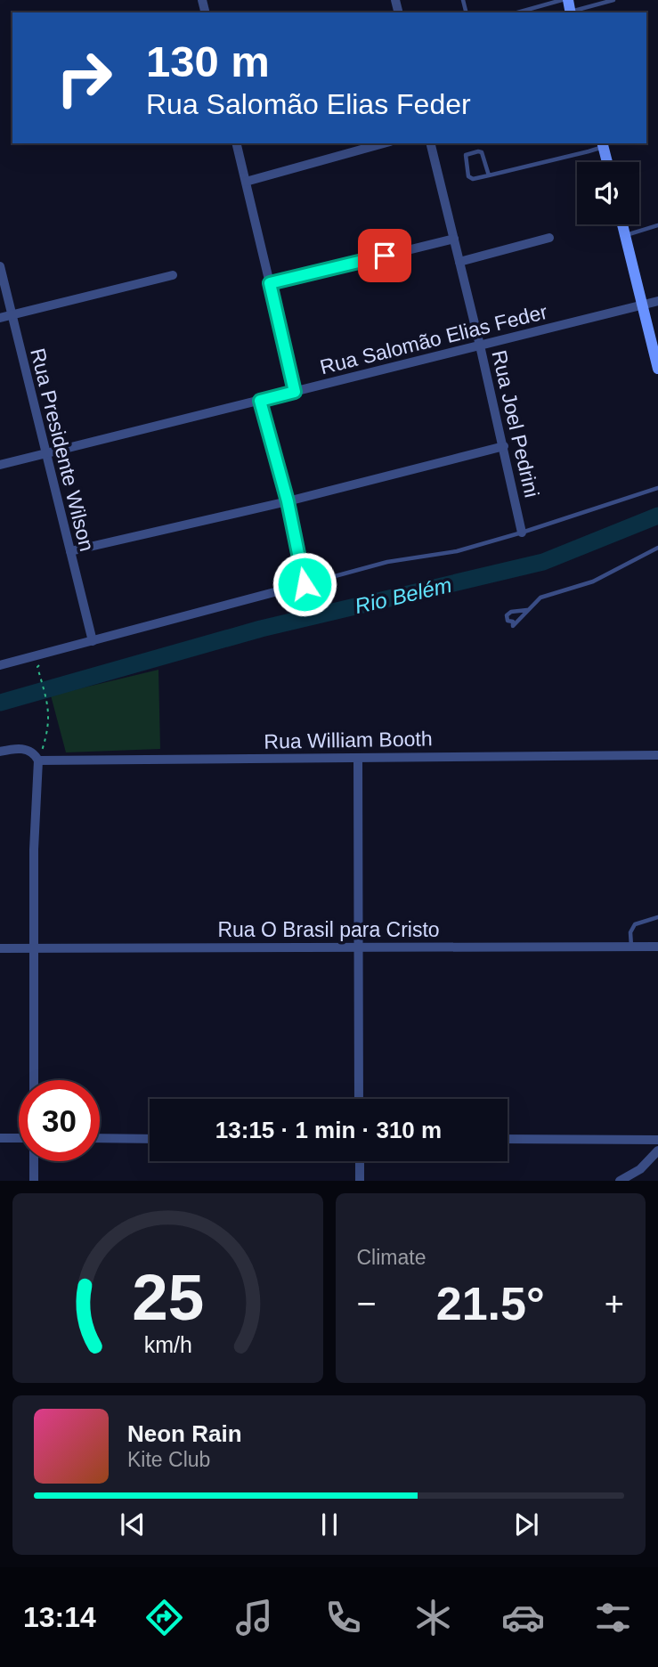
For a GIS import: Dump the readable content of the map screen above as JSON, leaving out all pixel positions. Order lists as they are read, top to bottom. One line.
{"streets":{"street":["Rua Salomão Elias Feder","Rua Joel Pedrini","Rua Presidente Wilson","Rua William Booth","Rua O Brasil para Cristo"]},"crossings":[["Rua Salomão Elias Feder","Rua Joel Pedrini"],["Rua Salomão Elias Feder","Rua Presidente Wilson"]],"water":["Rio Belém"],"page":{"turn":["130 m","Rua Salomão Elias Feder"],"limit":"30","trip":"13:15 · 1 min · 310 m","tile":"Climate","heat":["−","21.5°","+"],"song":["Neon Rain","Kite Club"],"tabs":"13:14","gauge":["25","km/h"]}}
